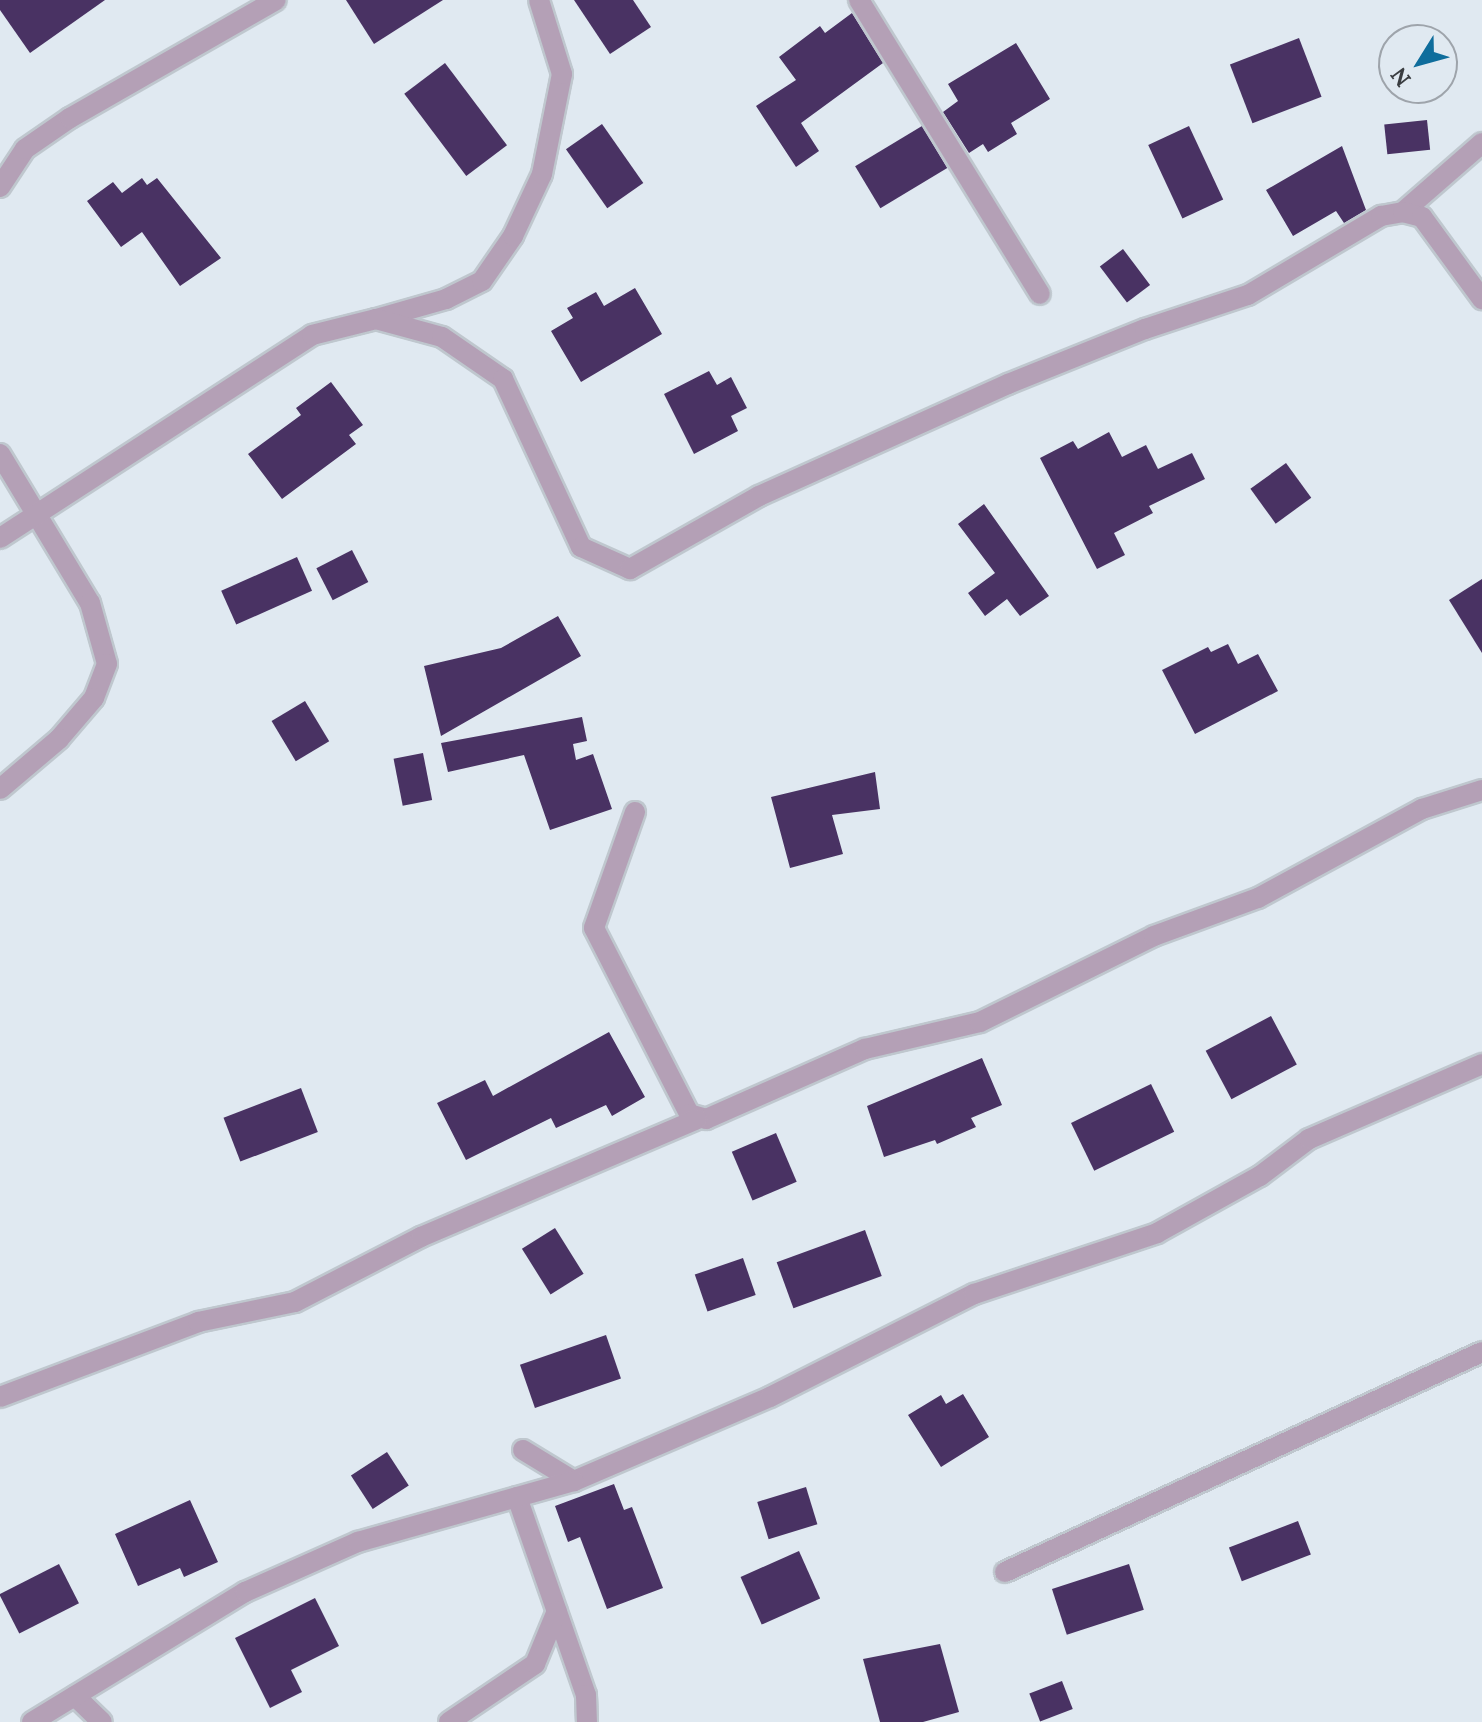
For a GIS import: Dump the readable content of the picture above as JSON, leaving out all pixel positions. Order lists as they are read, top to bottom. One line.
{"north":"bottom left"}
